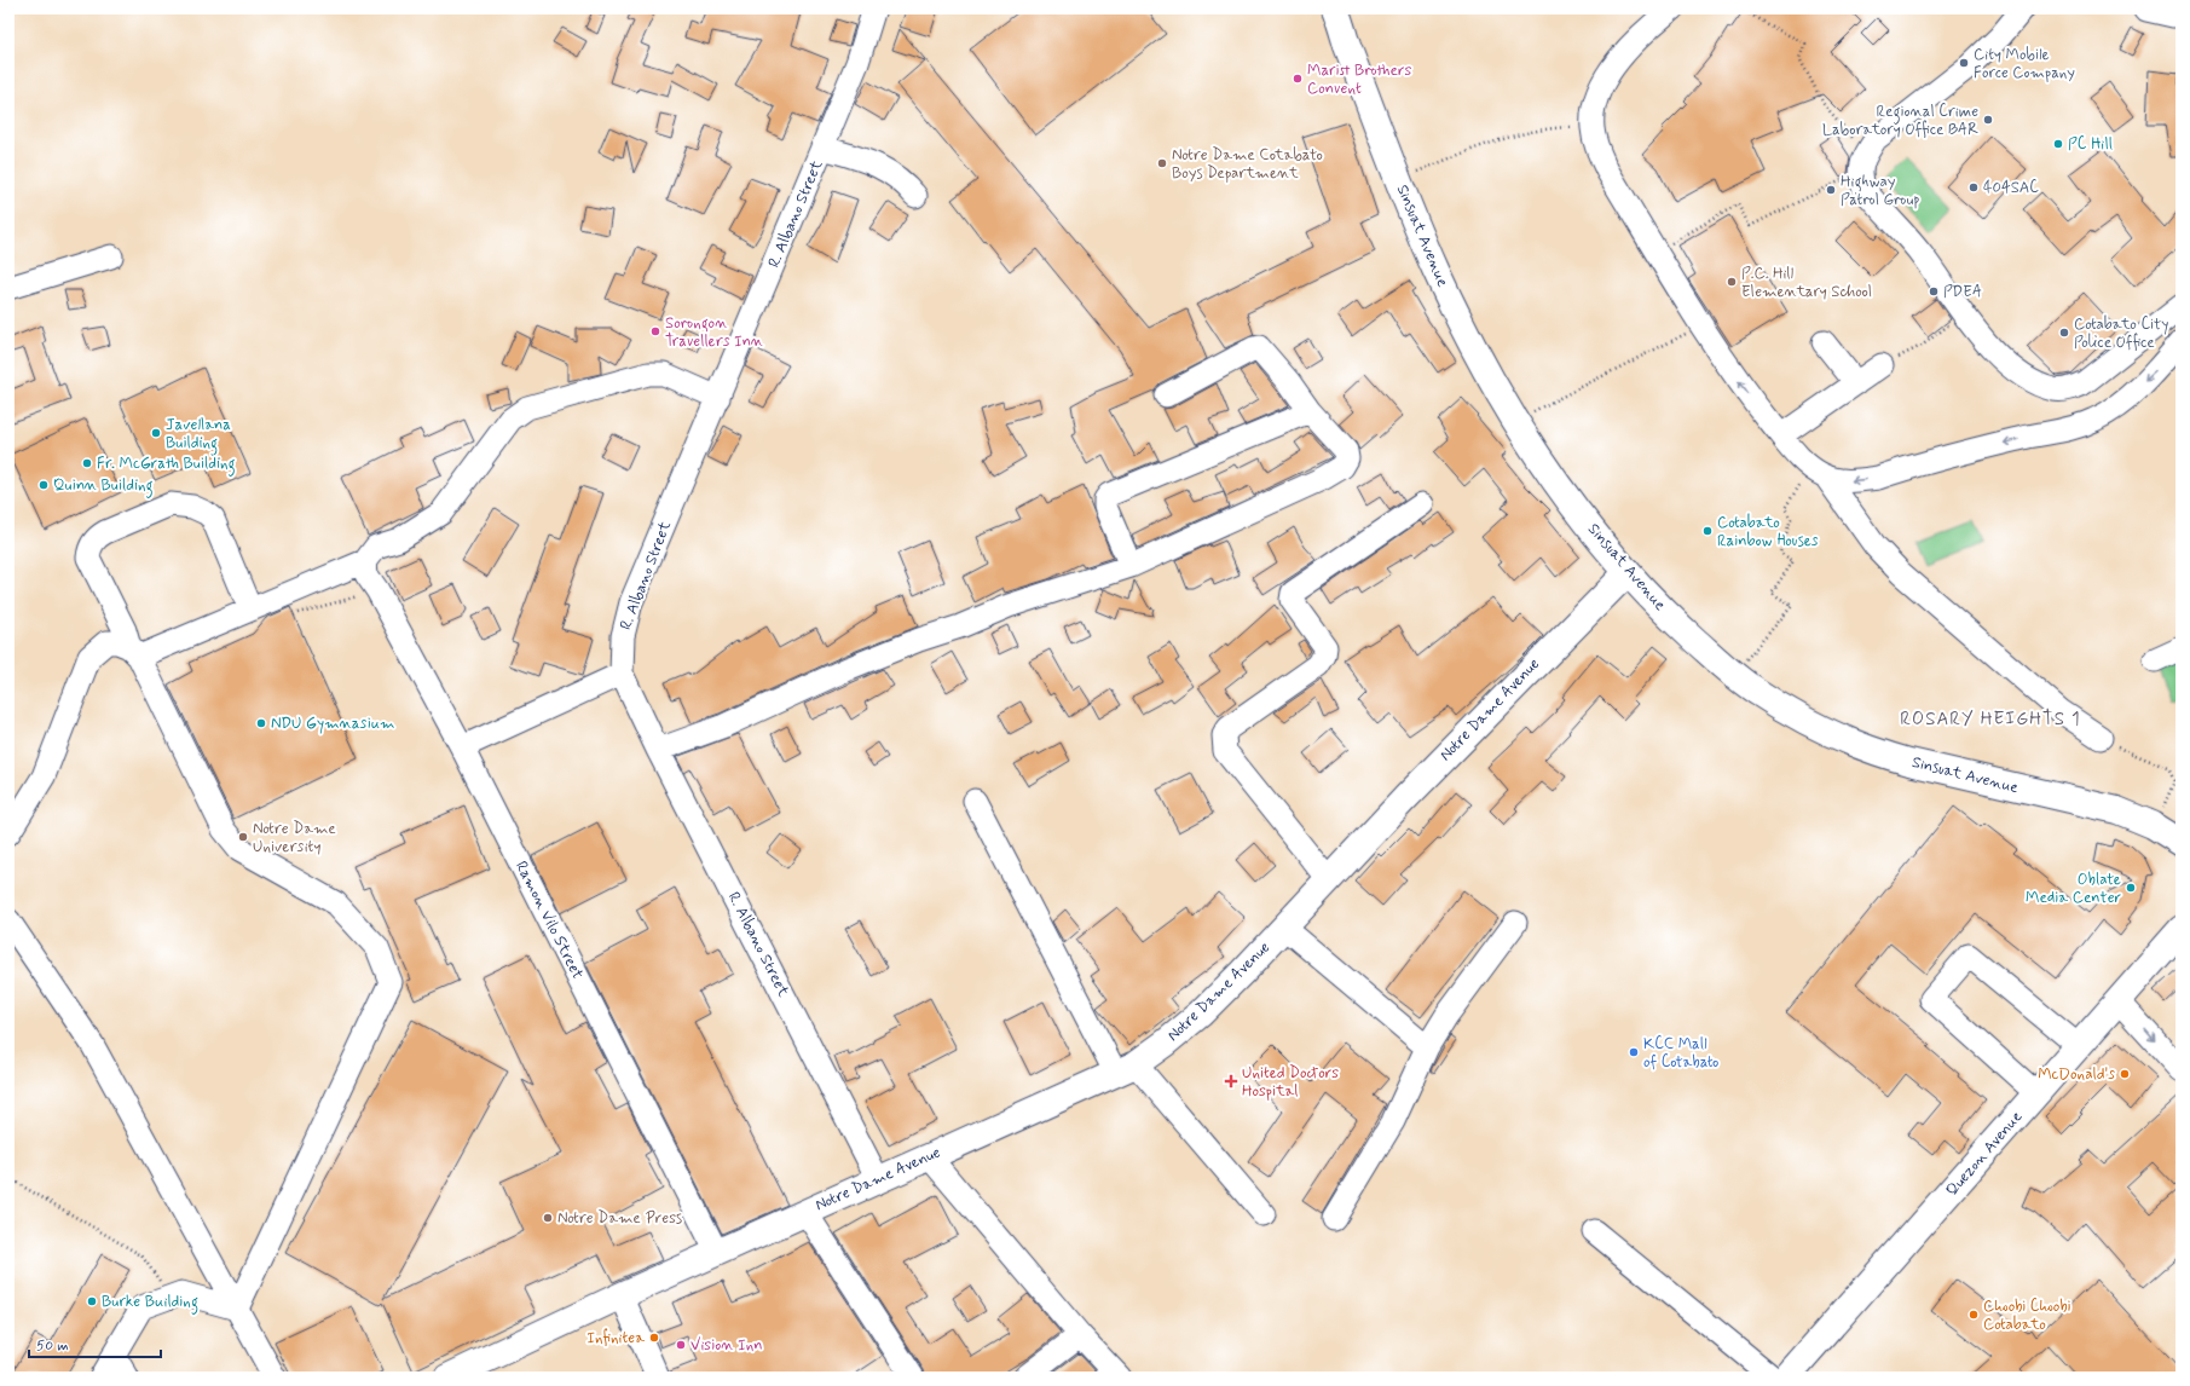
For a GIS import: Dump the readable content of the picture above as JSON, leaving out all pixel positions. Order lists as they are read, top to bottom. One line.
{"streets":{"main road":["Sinsuat Avenue","Notre Dame Avenue","Quezon Avenue"],"street":["R. Albano Street","Ramon Vilo Street"]},"crossings":[["R. Albano Street","Notre Dame Avenue"],["Sinsuat Avenue","Notre Dame Avenue"],["Notre Dame Avenue","Ramon Vilo Street"]],"districts":["ROSARY HEIGHTS 1"],"places":{"other":["City Mobile Force Company","Marist Brothers Convent","Regional Crime Laboratory Office BAR","PC Hill","Notre Dame Cotabato Boys Department","404SAC","Highway Patrol Group","P.C. Hill Elementary School","PDEA","Sorongon Travellers Inn","Cotabato City Police Office","Javellana Building","Fr. McGrath Building","Quinn Building","Cotabato Rainbow Houses","NDU Gymnasium","Notre Dame University","Oblate Media Center","KCC Mall of Cotabato","McDonald's","Notre Dame Press","Burke Building","Choobi Choobi Cotabato","Infinitea","Vision Inn"],"health":["United Doctors Hospital"]},"scale_bar":"50 m"}
